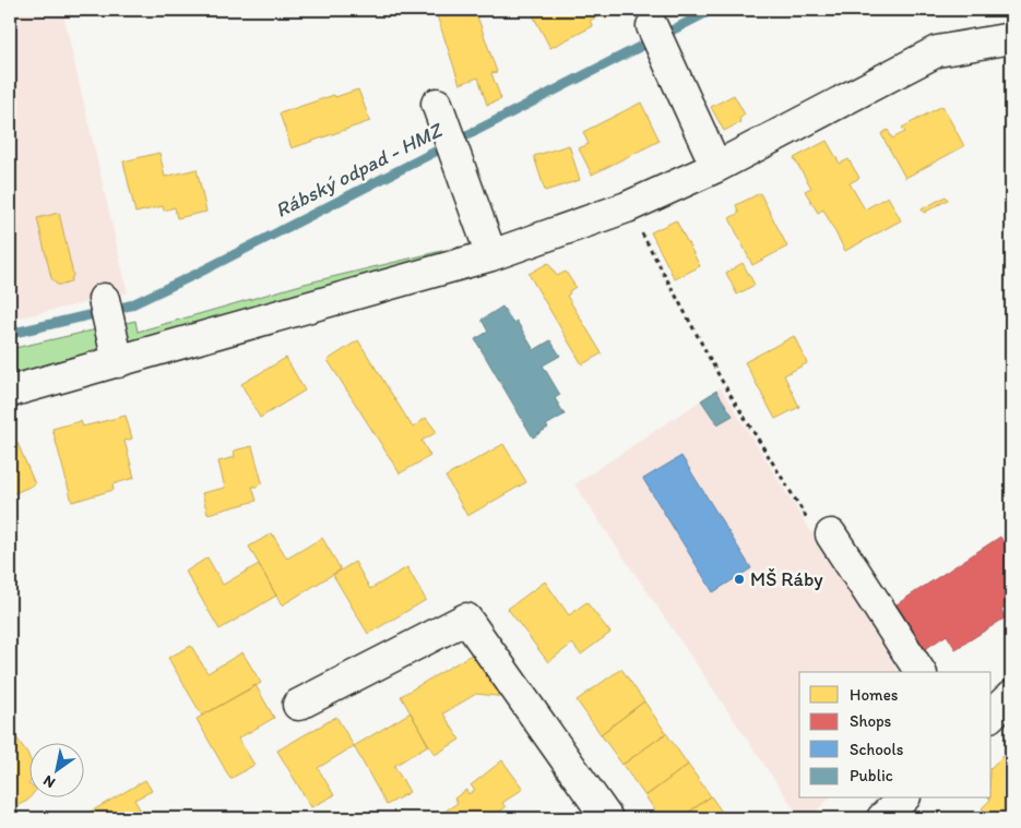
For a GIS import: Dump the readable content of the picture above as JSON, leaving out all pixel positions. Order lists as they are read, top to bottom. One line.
{"water":["Rábský odpad - HMZ"],"places":["MŠ Ráby"],"legend":["Homes","Shops","Schools","Public"],"north":"bottom left"}
